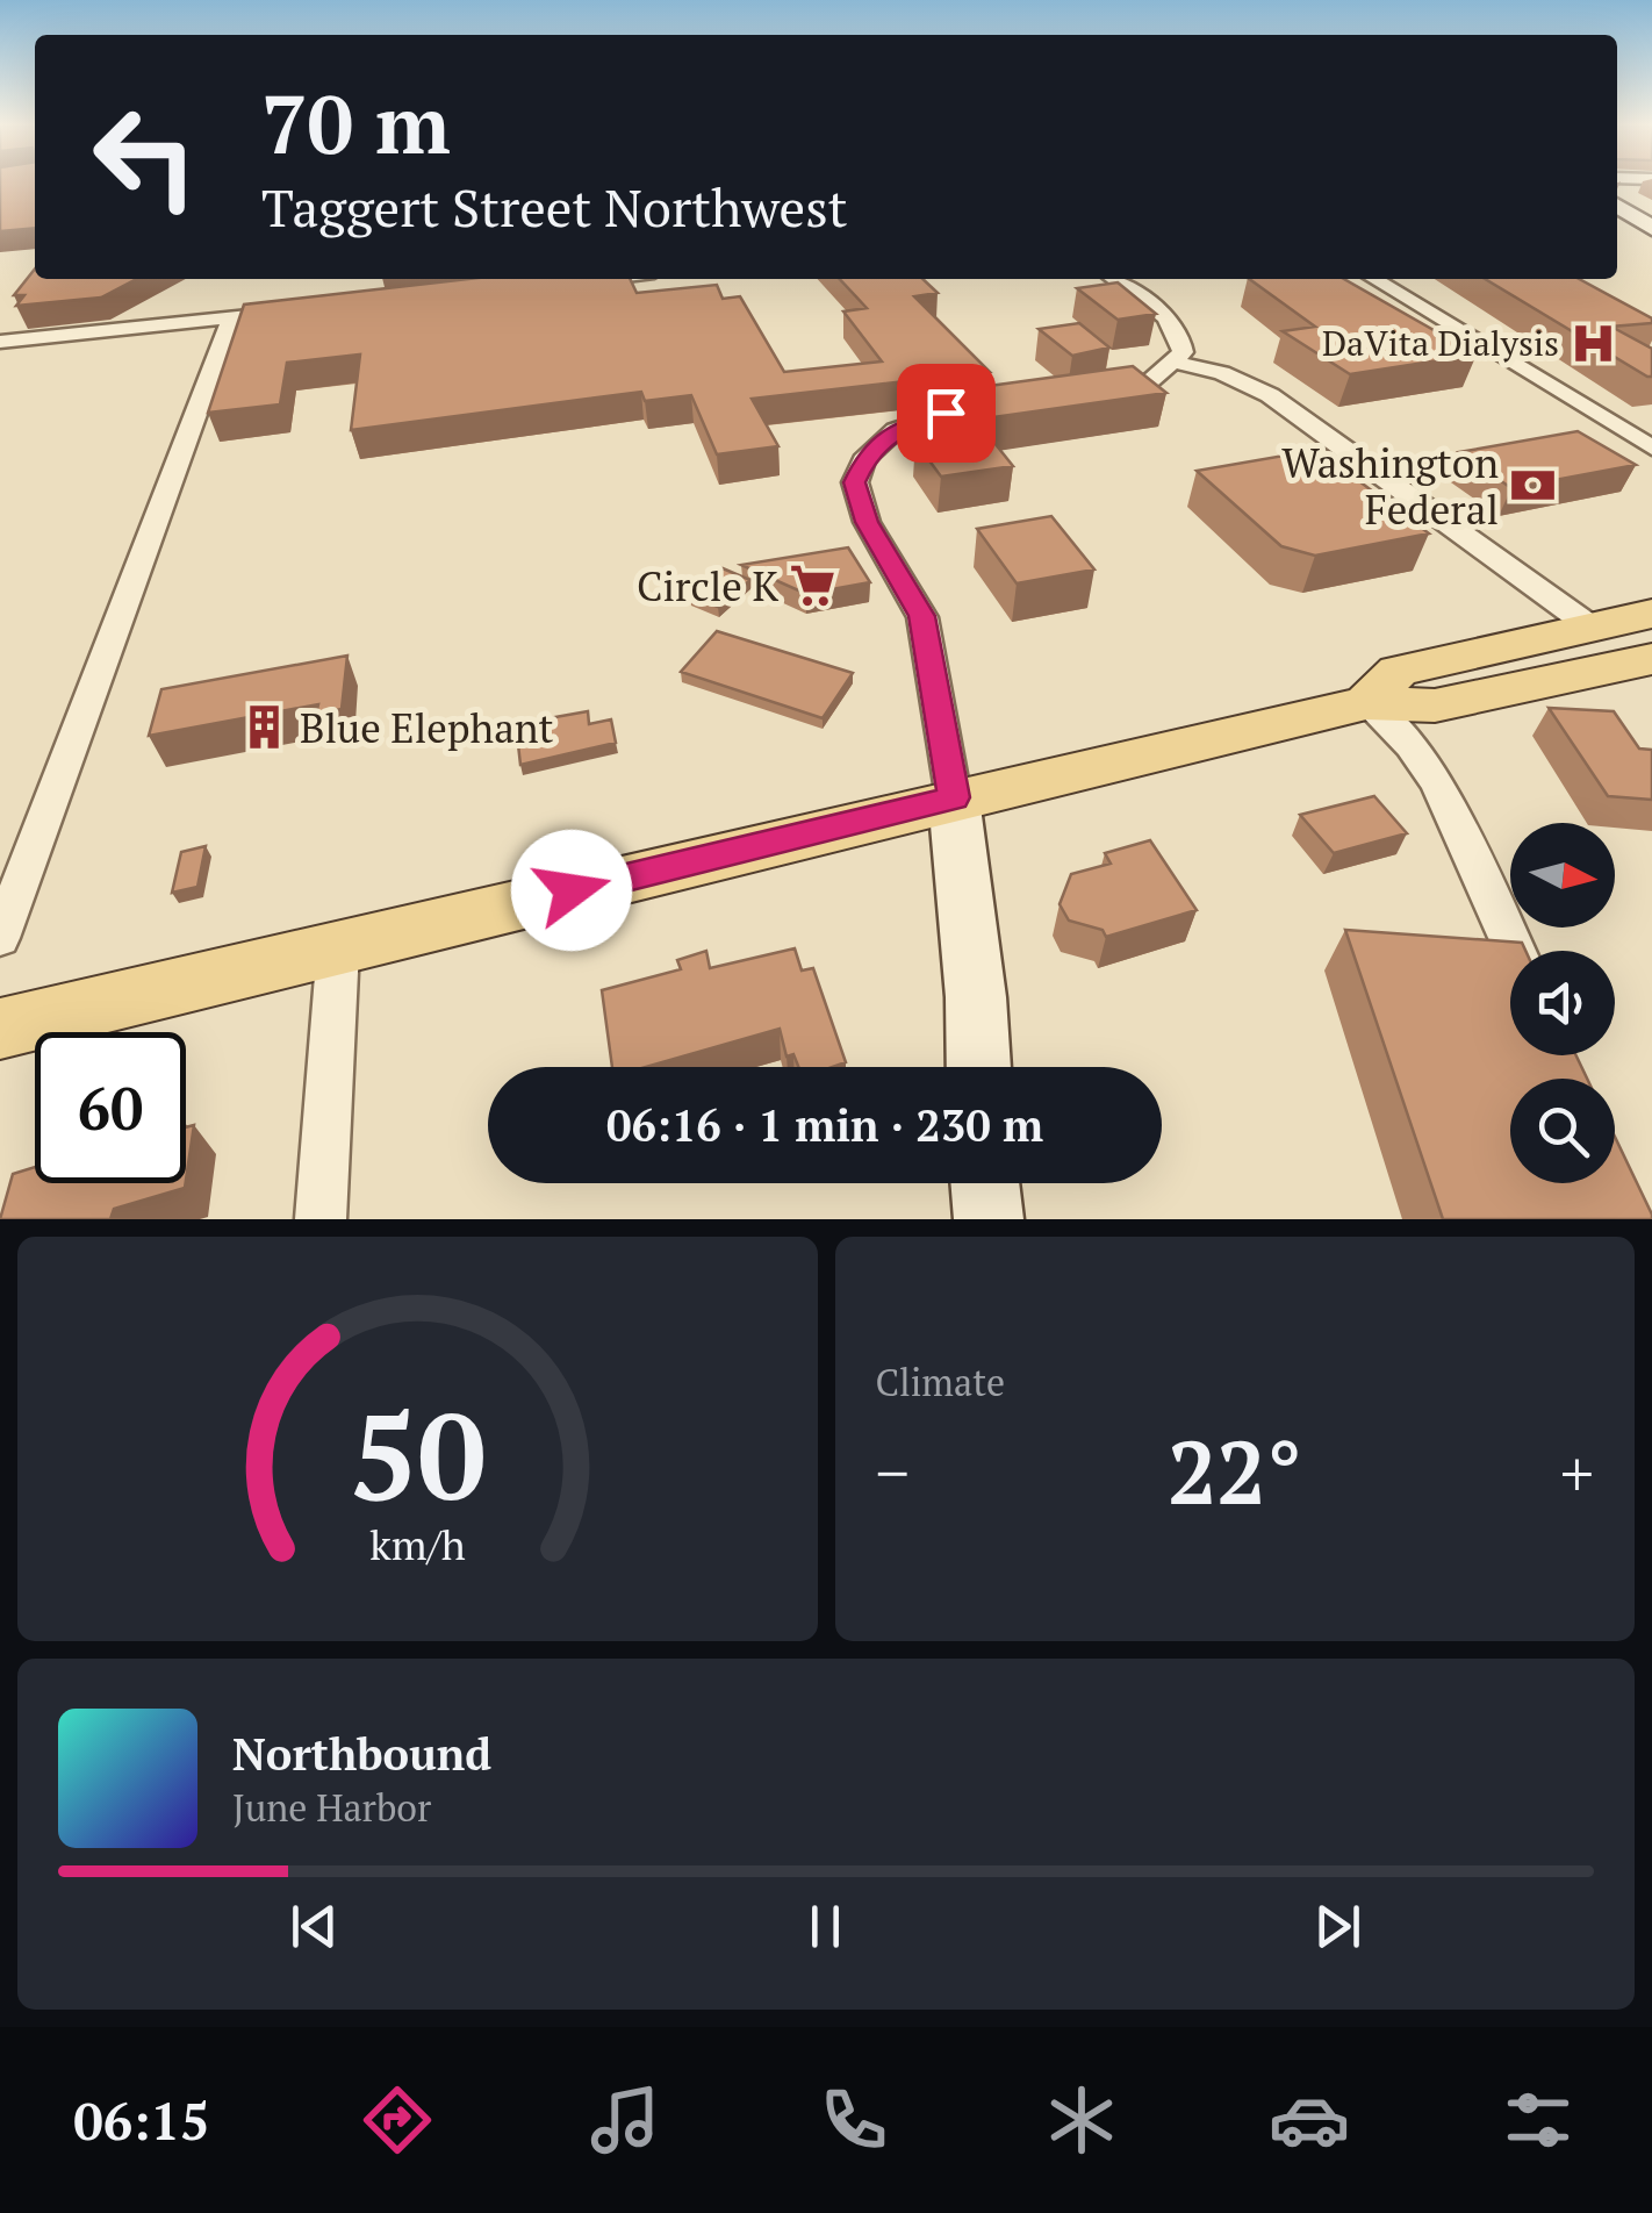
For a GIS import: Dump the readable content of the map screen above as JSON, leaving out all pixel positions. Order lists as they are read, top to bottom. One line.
{"places":{"hospital":["DaVita Dialysis"],"bank":["Washington Federal"],"supermarket":["Circle K"],"building":["Blue Elephant"]},"north":"right","page":{"turn":["70 m","Taggert Street Northwest"],"limit":"60","trip":"06:16 · 1 min · 230 m","tile":"Climate","heat":["−","22°","+"],"song":["Northbound","June Harbor"],"tabs":"06:15","gauge":["50","km/h"]}}
